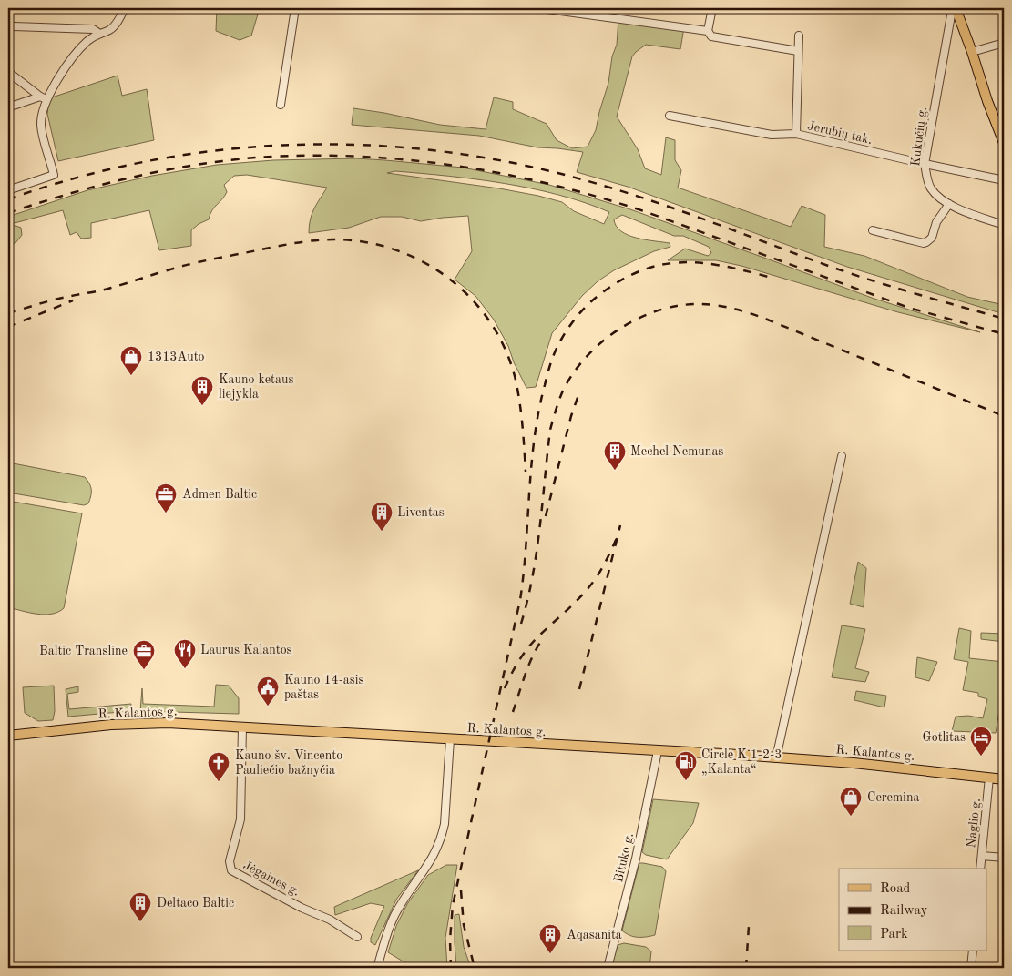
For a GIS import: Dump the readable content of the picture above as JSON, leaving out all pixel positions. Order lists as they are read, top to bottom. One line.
{"streets":{"main road":["R. Kalantos g."],"street":["Jerubių tak.","Kukučių g.","Naglio g.","Bituko g.","Jėgainės g."]},"crossings":[["Jerubių tak.","Kukučių g."],["R. Kalantos g.","Naglio g."],["R. Kalantos g.","Bituko g."],["R. Kalantos g.","Jėgainės g."]],"places":{"shop":["1313Auto","Ceremina"],"building":["Kauno ketaus liejykla","Mechel Nemunas","Liventas","Deltaco Baltic","Aqasanita"],"office":["Admen Baltic","Baltic Transline"],"restaurant":["Laurus Kalantos"],"public building":["Kauno 14-asis paštas"],"hotel":["Gotlitas"],"fuel station":["Circle K 1-2-3 „Kalanta“"],"church":["Kauno šv. Vincento Pauliečio bažnyčia"]},"legend":["Road","Railway","Park"]}
